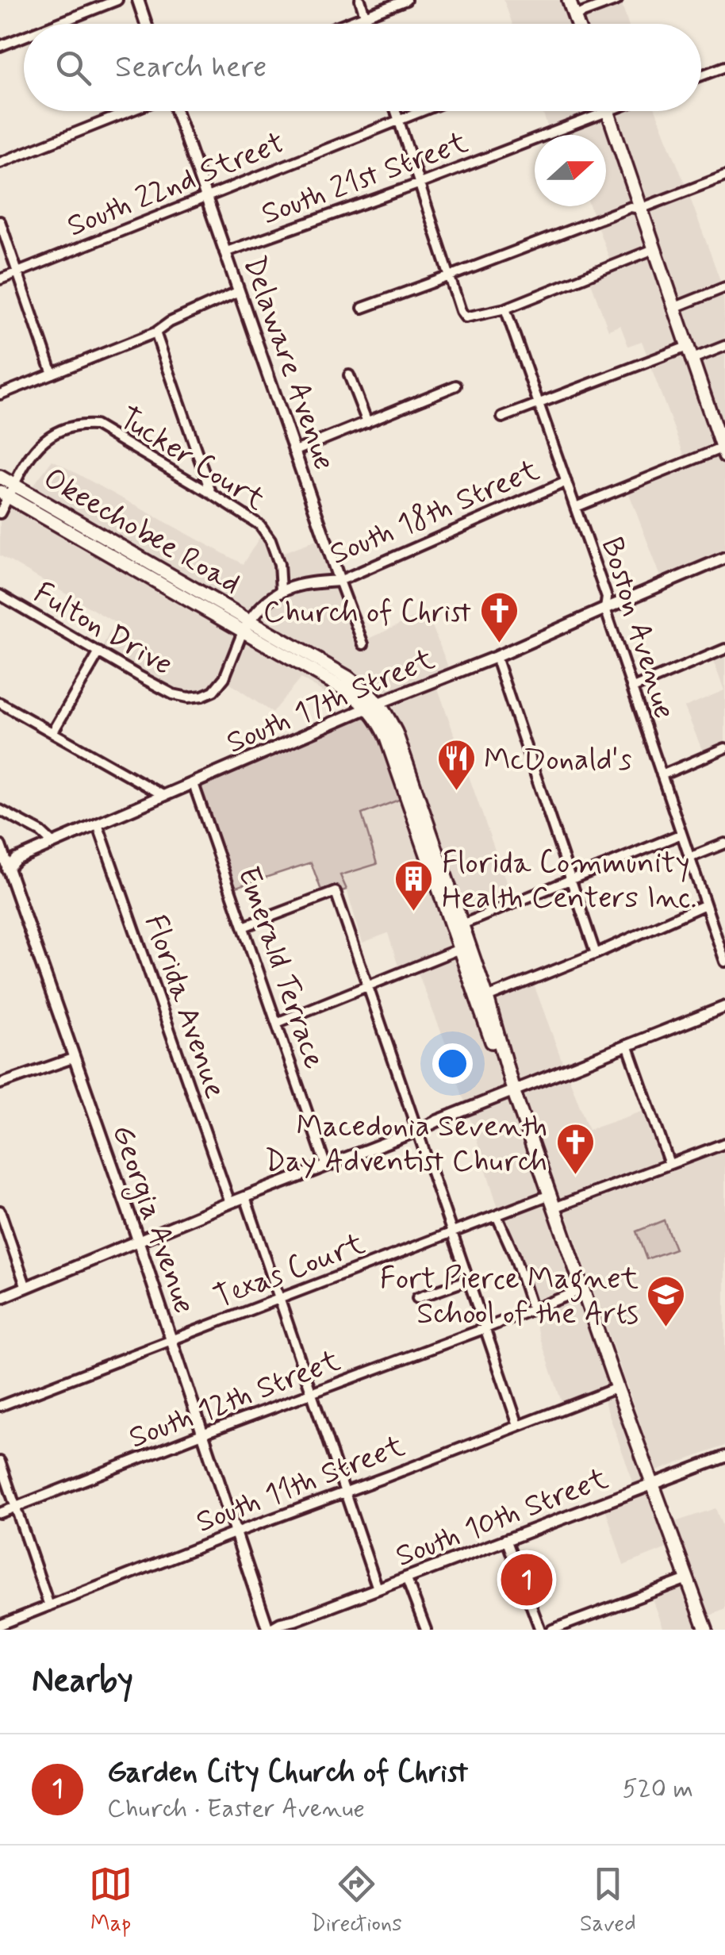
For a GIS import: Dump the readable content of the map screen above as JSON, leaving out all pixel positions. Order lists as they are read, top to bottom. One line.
{"streets":{"main road":["Okeechobee Road"],"street":["South 21st Street","South 22nd Street","Delaware Avenue","Tucker Court","South 18th Street","Fulton Drive","Boston Avenue","South 17th Street","Emerald Terrace","Florida Avenue","Georgia Avenue","Texas Court","South 12th Street","South 11th Street","South 10th Street"]},"crossings":[["South 21st Street","Delaware Avenue"],["South 22nd Street","Delaware Avenue"],["Delaware Avenue","South 18th Street"],["Tucker Court","South 18th Street"],["Tucker Court","Okeechobee Road"],["South 18th Street","Boston Avenue"],["Okeechobee Road","Fulton Drive"],["Okeechobee Road","South 17th Street"],["Boston Avenue","South 17th Street"],["South 17th Street","Emerald Terrace"],["South 17th Street","Florida Avenue"],["South 17th Street","Georgia Avenue"],["Georgia Avenue","Texas Court"],["Georgia Avenue","South 12th Street"],["Georgia Avenue","South 11th Street"],["Georgia Avenue","South 10th Street"]],"places":{"church":["Church of Christ","Macedonia Seventh Day Adventist Church"],"restaurant":["McDonald's"],"building":["Florida Community Health Centers Inc."],"school or university":["Fort Pierce Magnet School of the Arts"]},"north":"right","page":{"search":"Search here","pins":"1","heading":"Nearby","list":[{"mark":"1","name":"Garden City Church of Christ","note":"Church · Easter Avenue","value":"520 m"}],"nav":["Map","Directions","Saved"]}}
